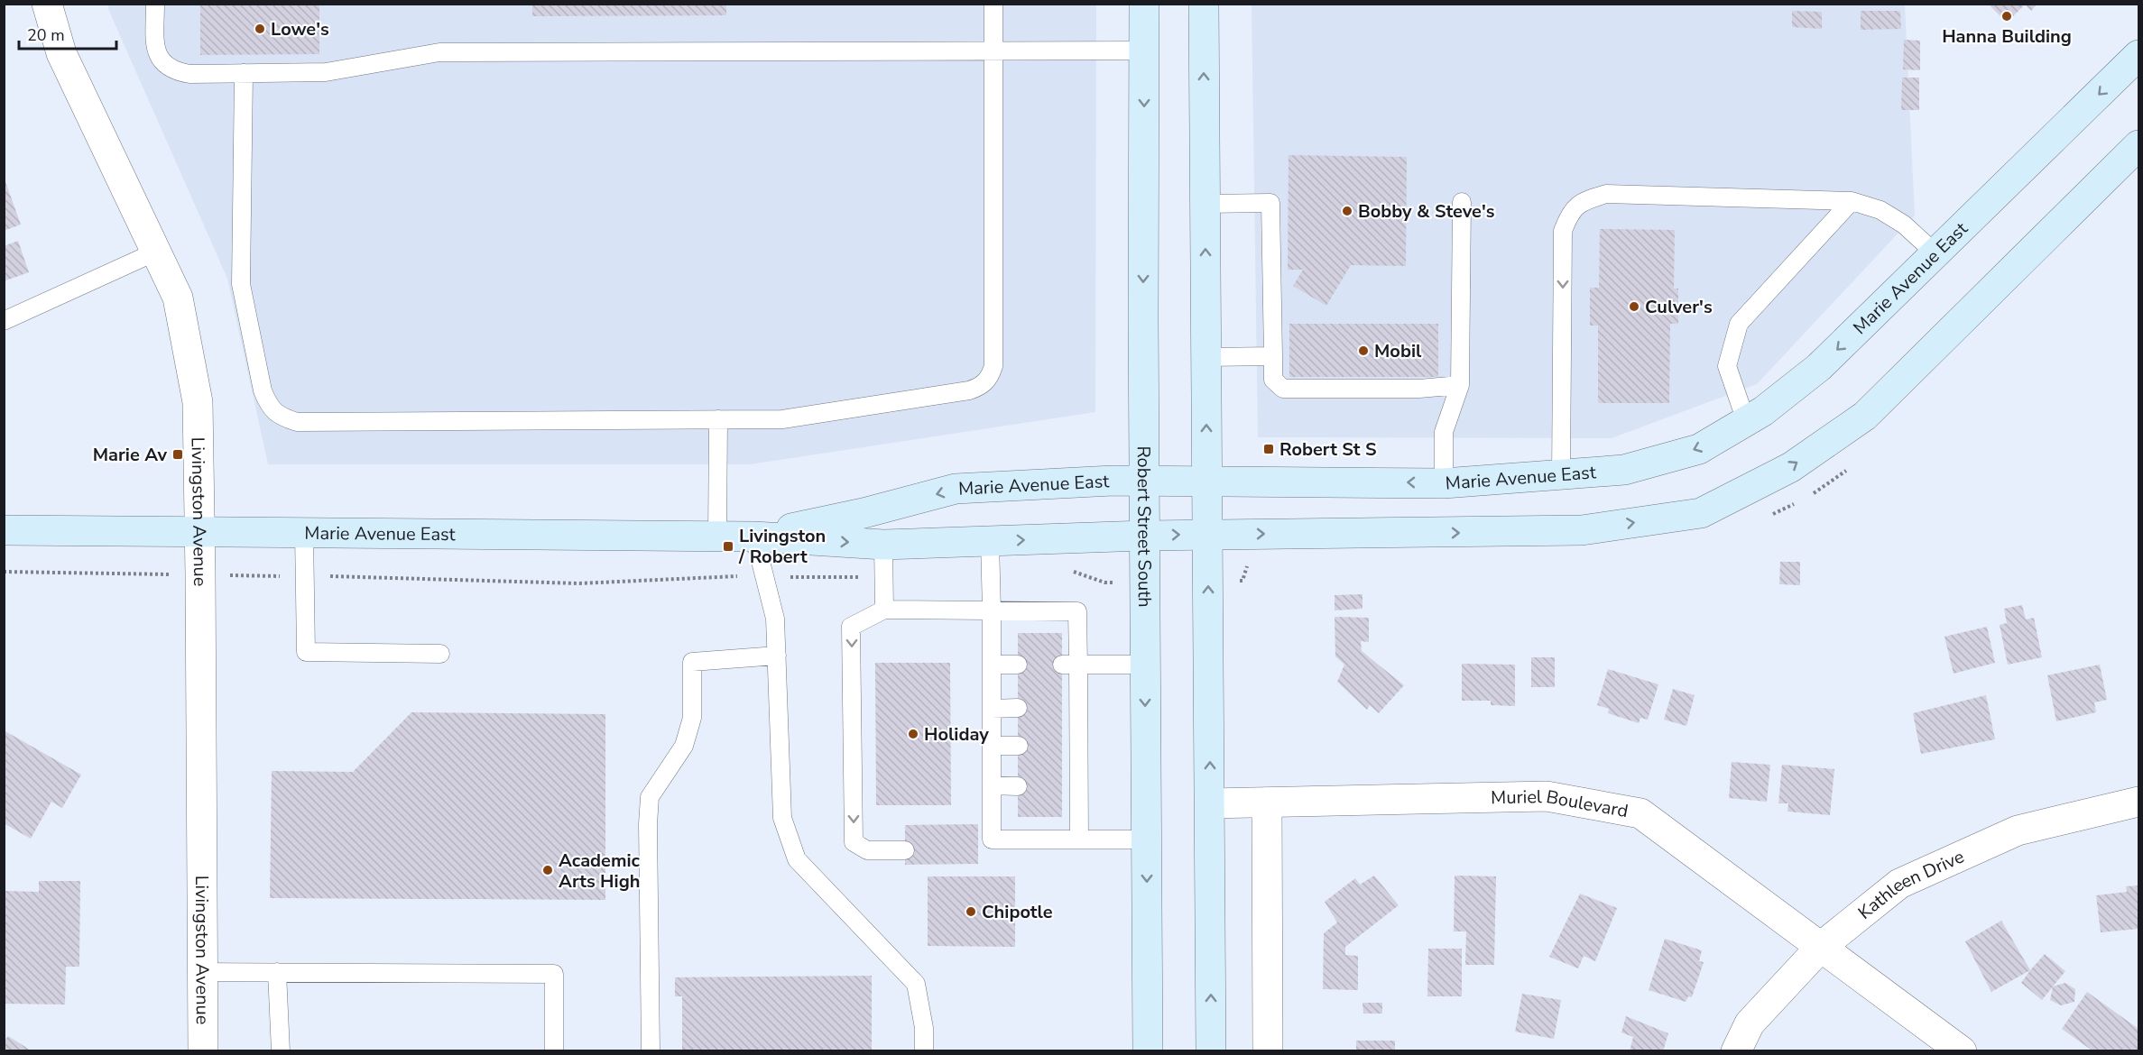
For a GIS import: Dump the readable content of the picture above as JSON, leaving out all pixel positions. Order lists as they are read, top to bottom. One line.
{"streets":{"street":["Marie Avenue East","Livingston Avenue","Robert Street South","Muriel Boulevard","Kathleen Drive"]},"crossings":[["Marie Avenue East","Livingston Avenue"],["Marie Avenue East","Robert Street South"],["Muriel Boulevard","Kathleen Drive"]],"places":{"other":["Hanna Building","Lowe's","Bobby & Steve's","Culver's","Mobil","Holiday","Academic Arts High","Chipotle"],"transit":["Robert St S","Marie Av","Livingston / Robert"]},"scale_bar":"20 m"}
